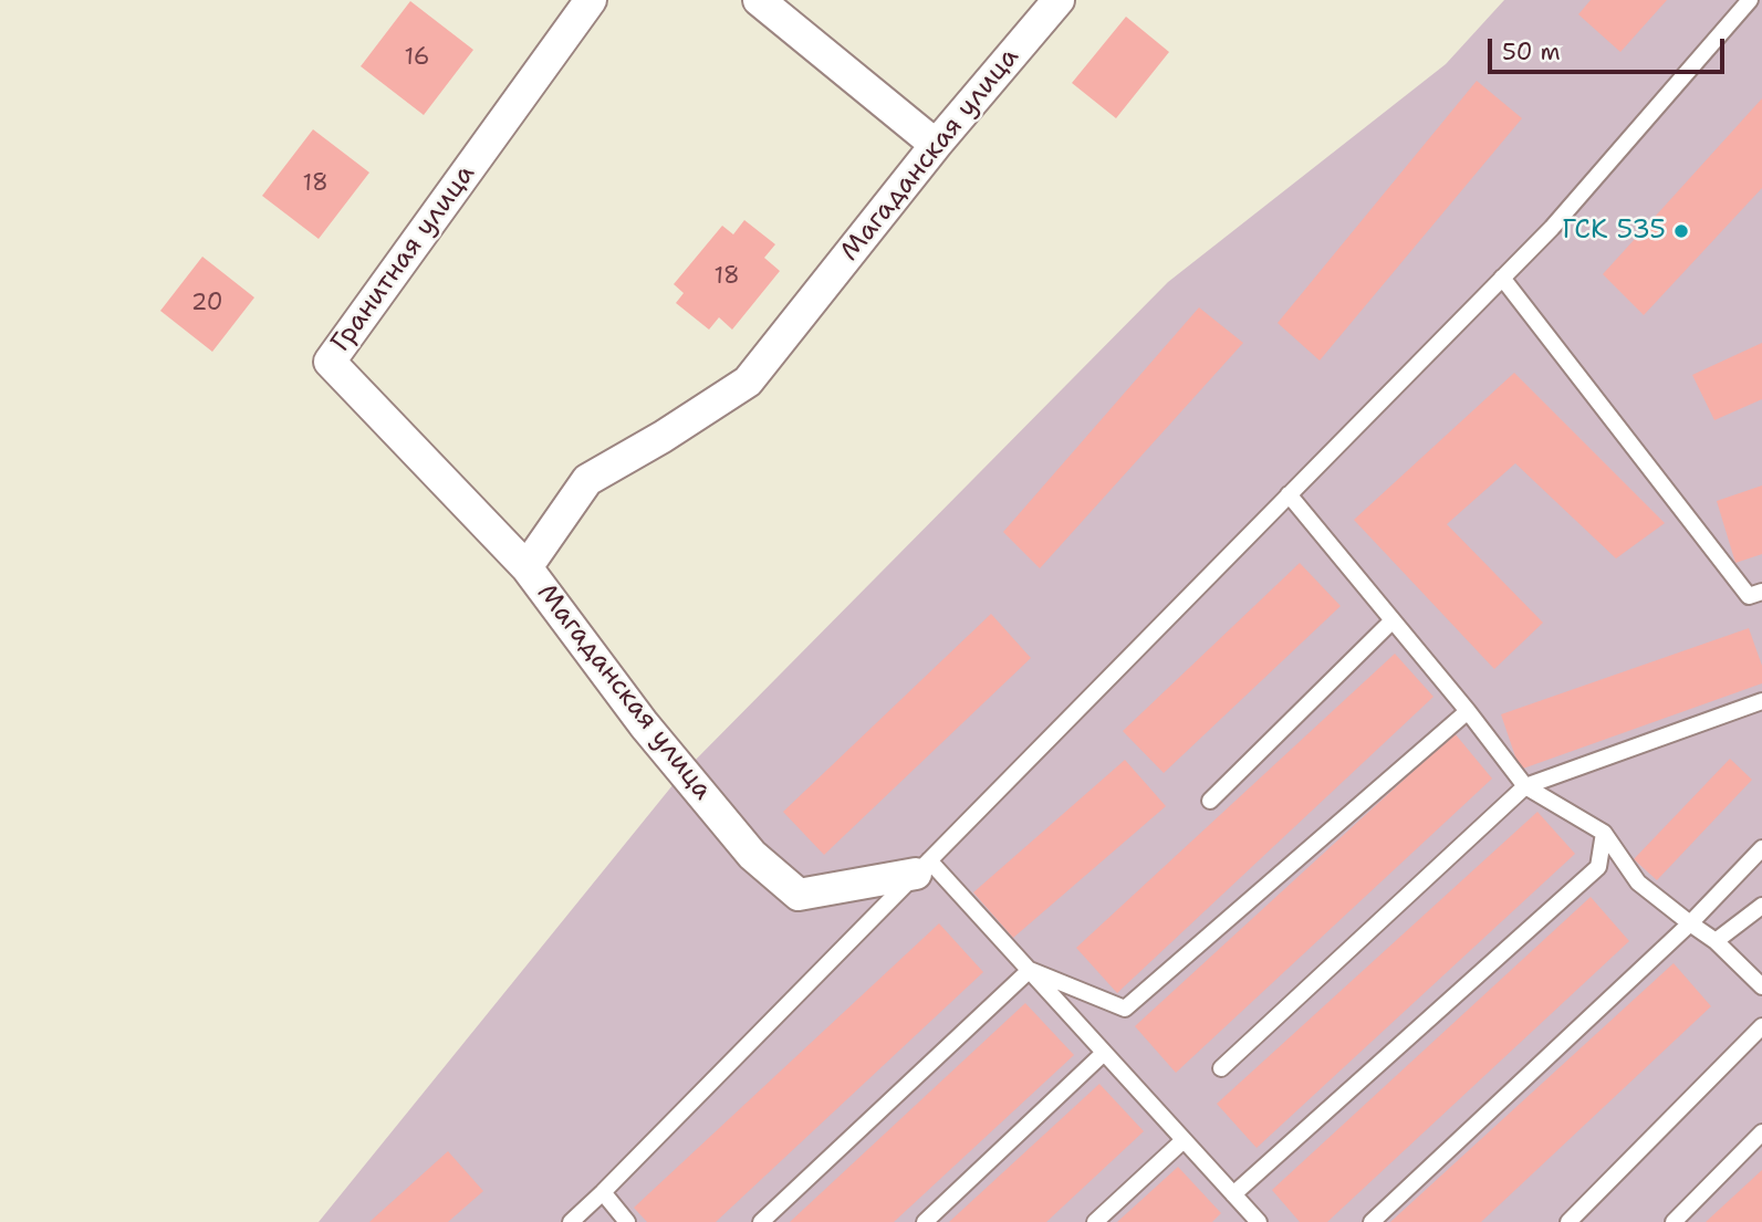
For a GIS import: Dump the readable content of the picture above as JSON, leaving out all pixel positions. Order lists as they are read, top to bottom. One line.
{"streets":{"street":["Магаданская улица","Гранитная улица"]},"crossings":[["Магаданская улица","Гранитная улица"]],"places":["ГСК 535"],"house_numbers":["16","18","18","20"],"scale_bar":"50 m"}
